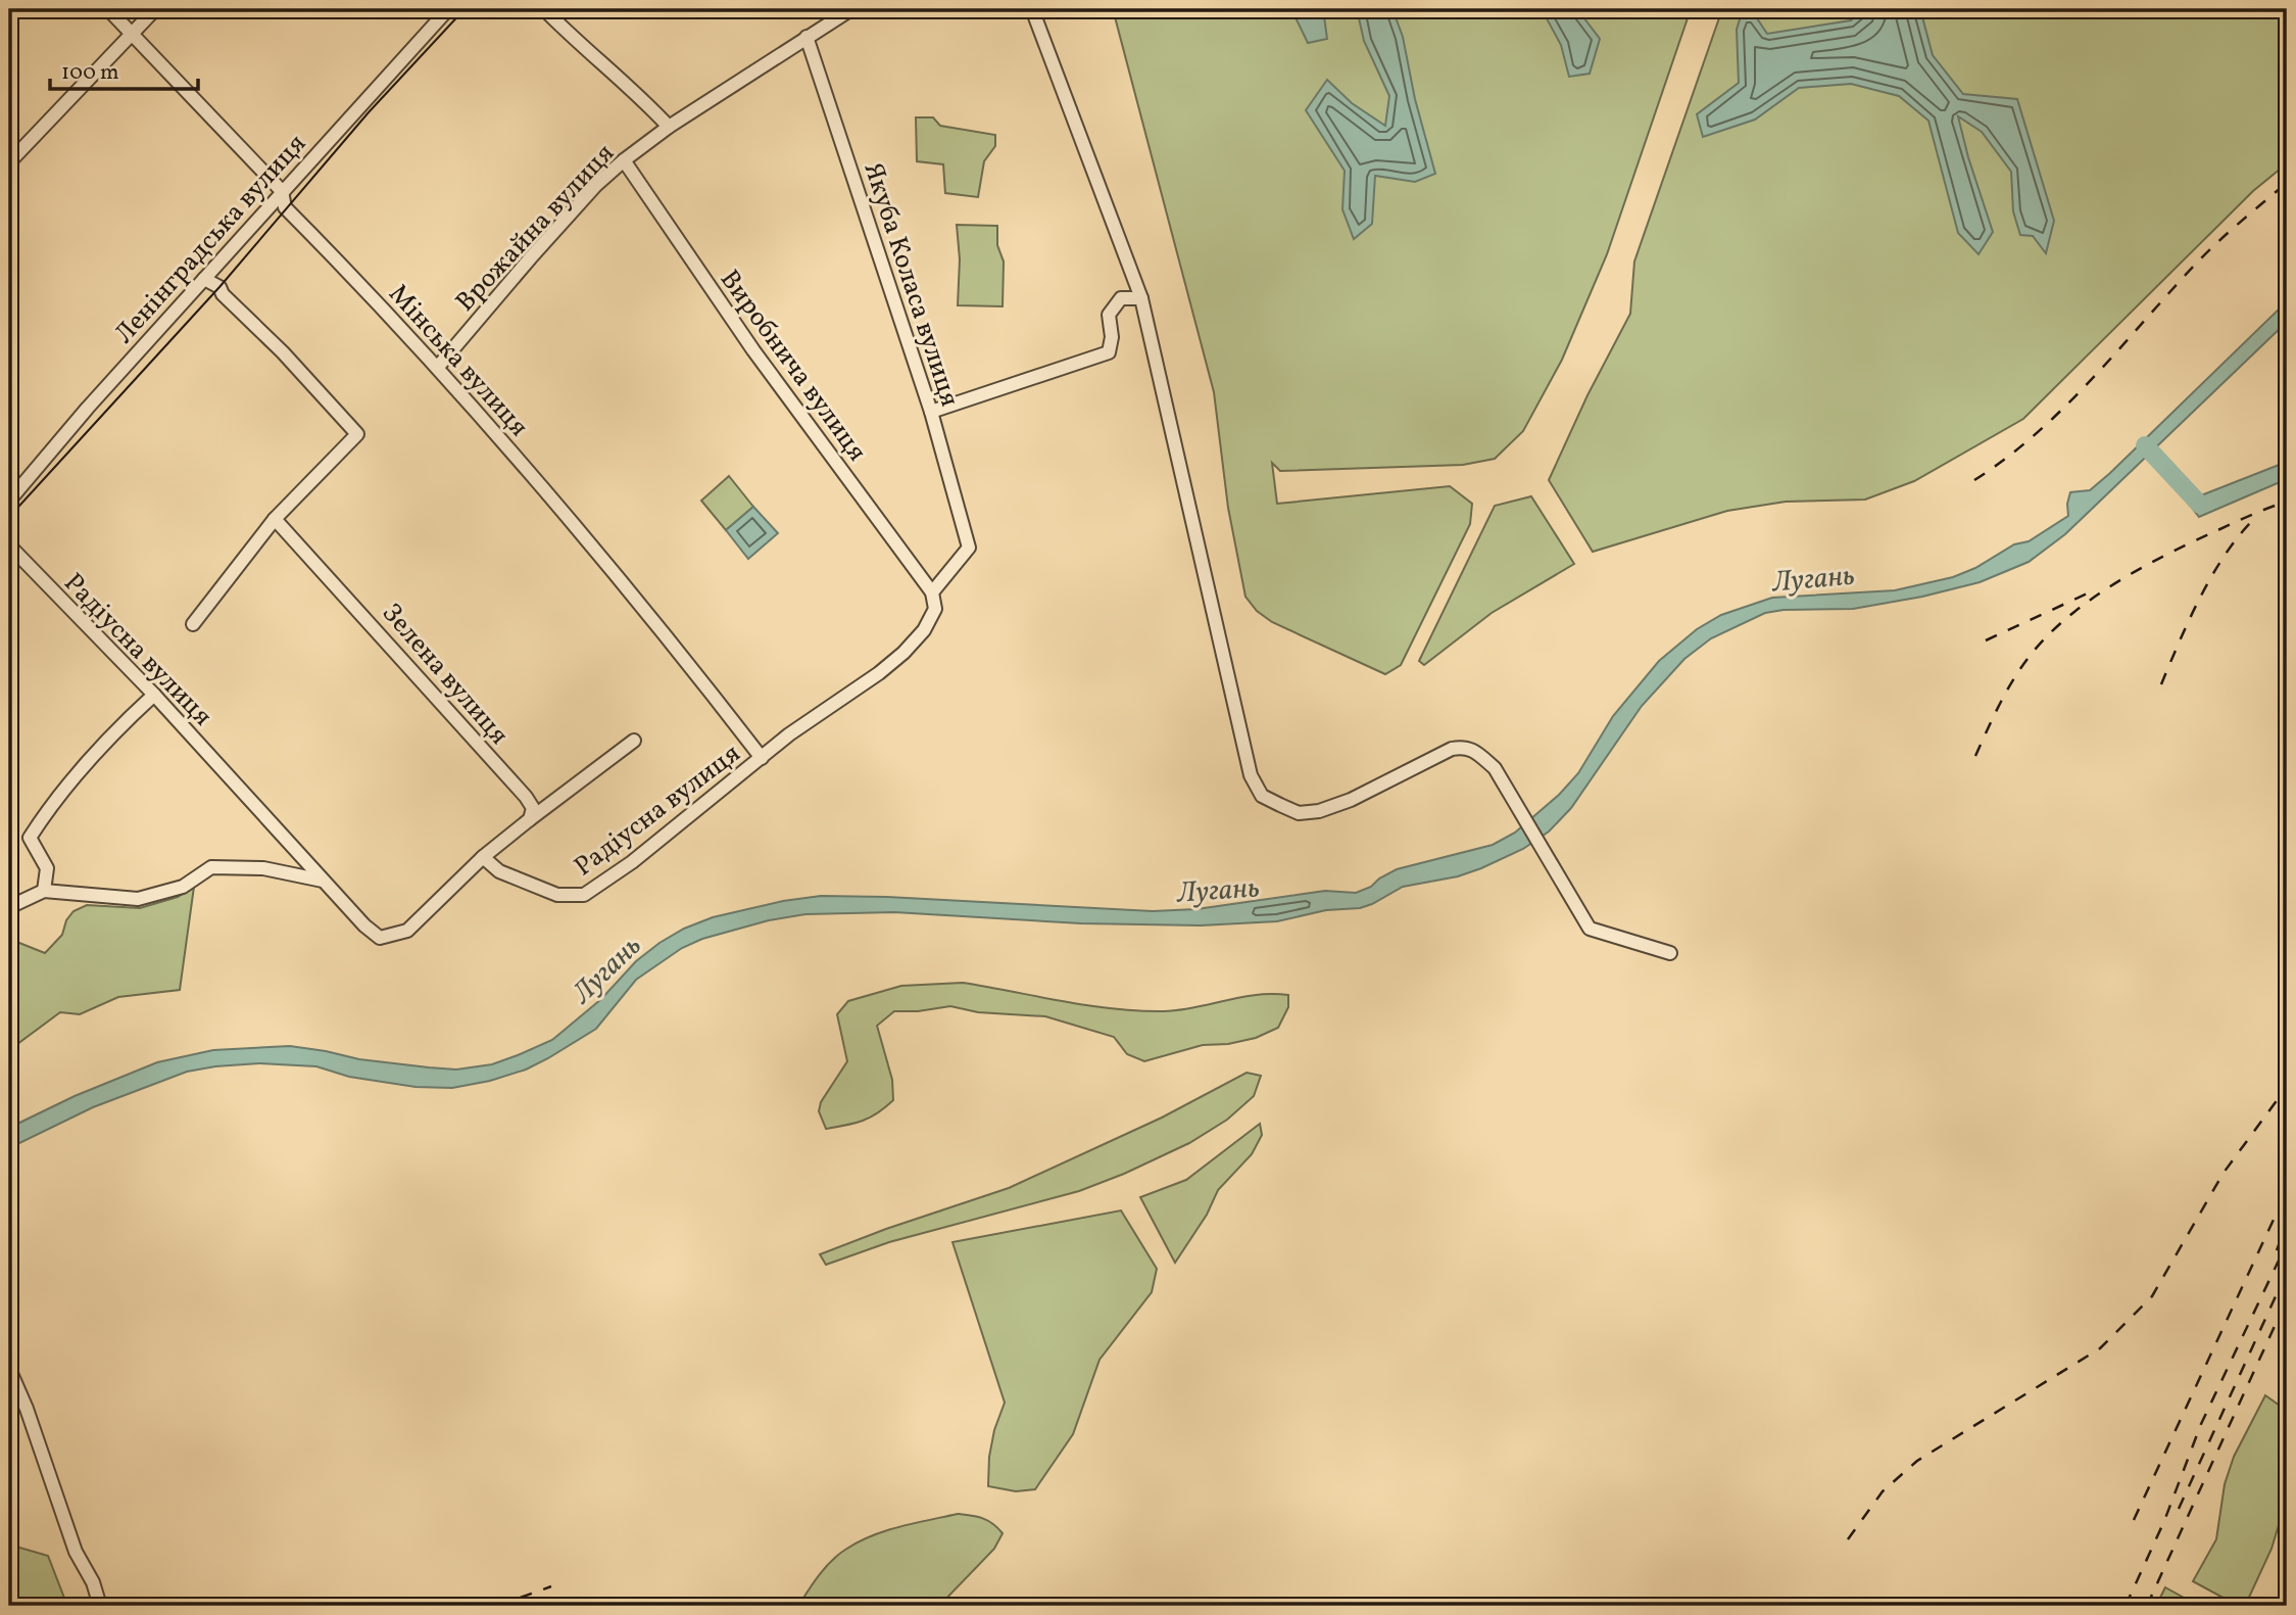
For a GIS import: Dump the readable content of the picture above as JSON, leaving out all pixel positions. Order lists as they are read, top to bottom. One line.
{"streets":{"street":["Врожайна вулиця","Ленінградська вулиця","Якуба Коласа вулиця","Мінська вулиця","Виробнича вулиця","Радіусна вулиця","Зелена вулиця"]},"crossings":[["Врожайна вулиця","Якуба Коласа вулиця"],["Врожайна вулиця","Мінська вулиця"],["Врожайна вулиця","Виробнича вулиця"],["Ленінградська вулиця","Мінська вулиця"],["Якуба Коласа вулиця","Радіусна вулиця"],["Мінська вулиця","Радіусна вулиця"],["Виробнича вулиця","Радіусна вулиця"]],"water":["Лугань"],"scale_bar":"100 m"}
